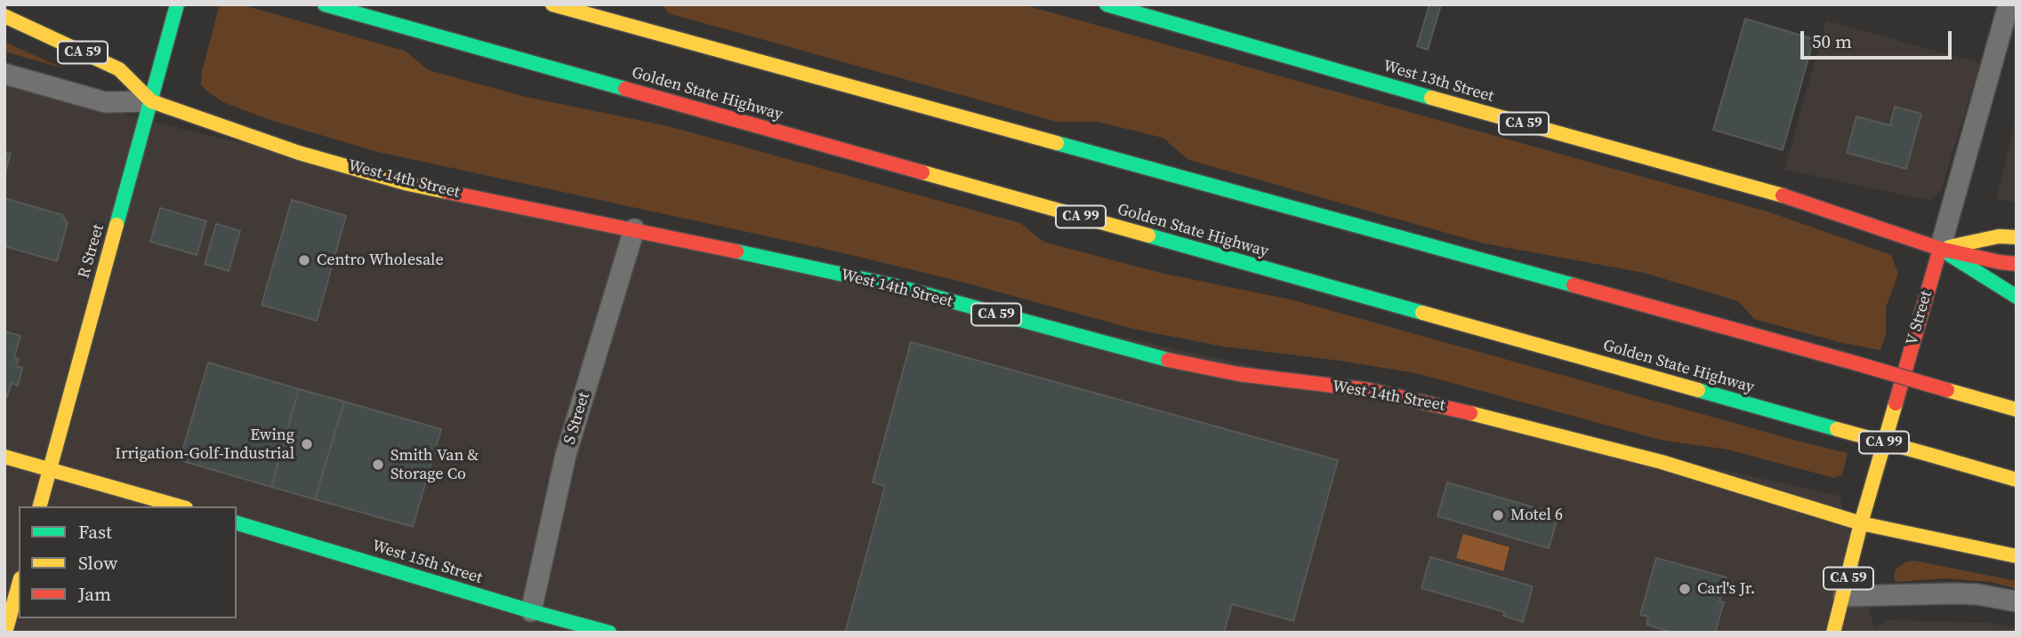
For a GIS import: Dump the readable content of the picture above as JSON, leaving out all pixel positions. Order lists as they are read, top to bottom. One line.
{"streets":{"main road":["CA 59","West 13th Street","Golden State Highway","West 14th Street","CA 99","R Street","V Street","West 15th Street"],"street":["S Street"]},"crossings":[["CA 59","West 14th Street"],["CA 59","R Street"],["West 13th Street","V Street"],["West 14th Street","R Street"],["West 14th Street","V Street"],["West 14th Street","S Street"],["S Street","West 15th Street"]],"places":["Centro Wholesale","Ewing Irrigation-Golf-Industrial","Smith Van & Storage Co","Motel 6","Carl's Jr."],"legend":["Fast","Slow","Jam"],"scale_bar":"50 m"}
